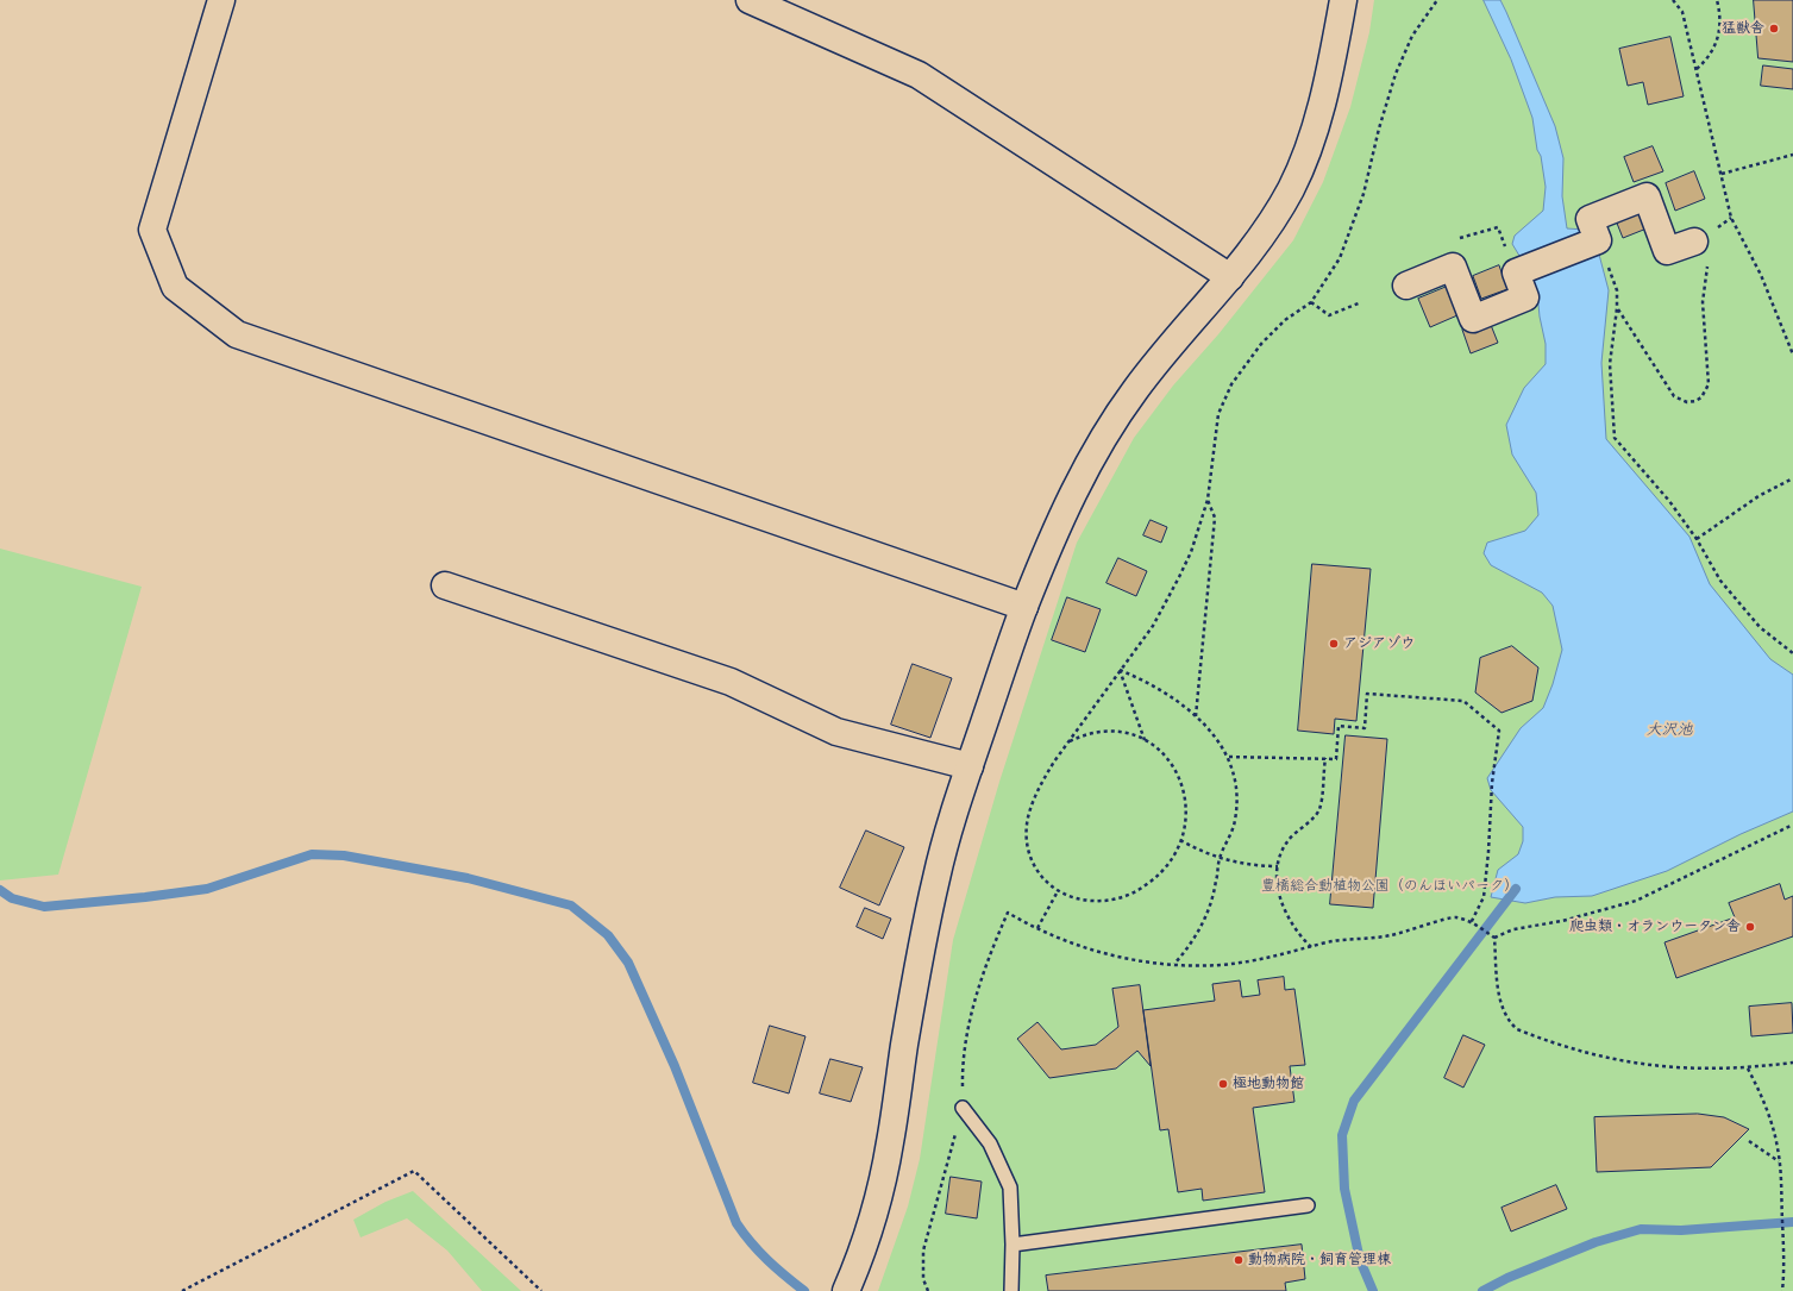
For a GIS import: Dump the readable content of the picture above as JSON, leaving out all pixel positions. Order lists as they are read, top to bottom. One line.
{"water":["大沢池"],"parks":["豊橋総合動植物公園（のんほいパーク）"],"places":["猛獣舎","アジアゾウ","爬虫類・オランウータン舎","極地動物館","動物病院・飼育管理棟"]}
